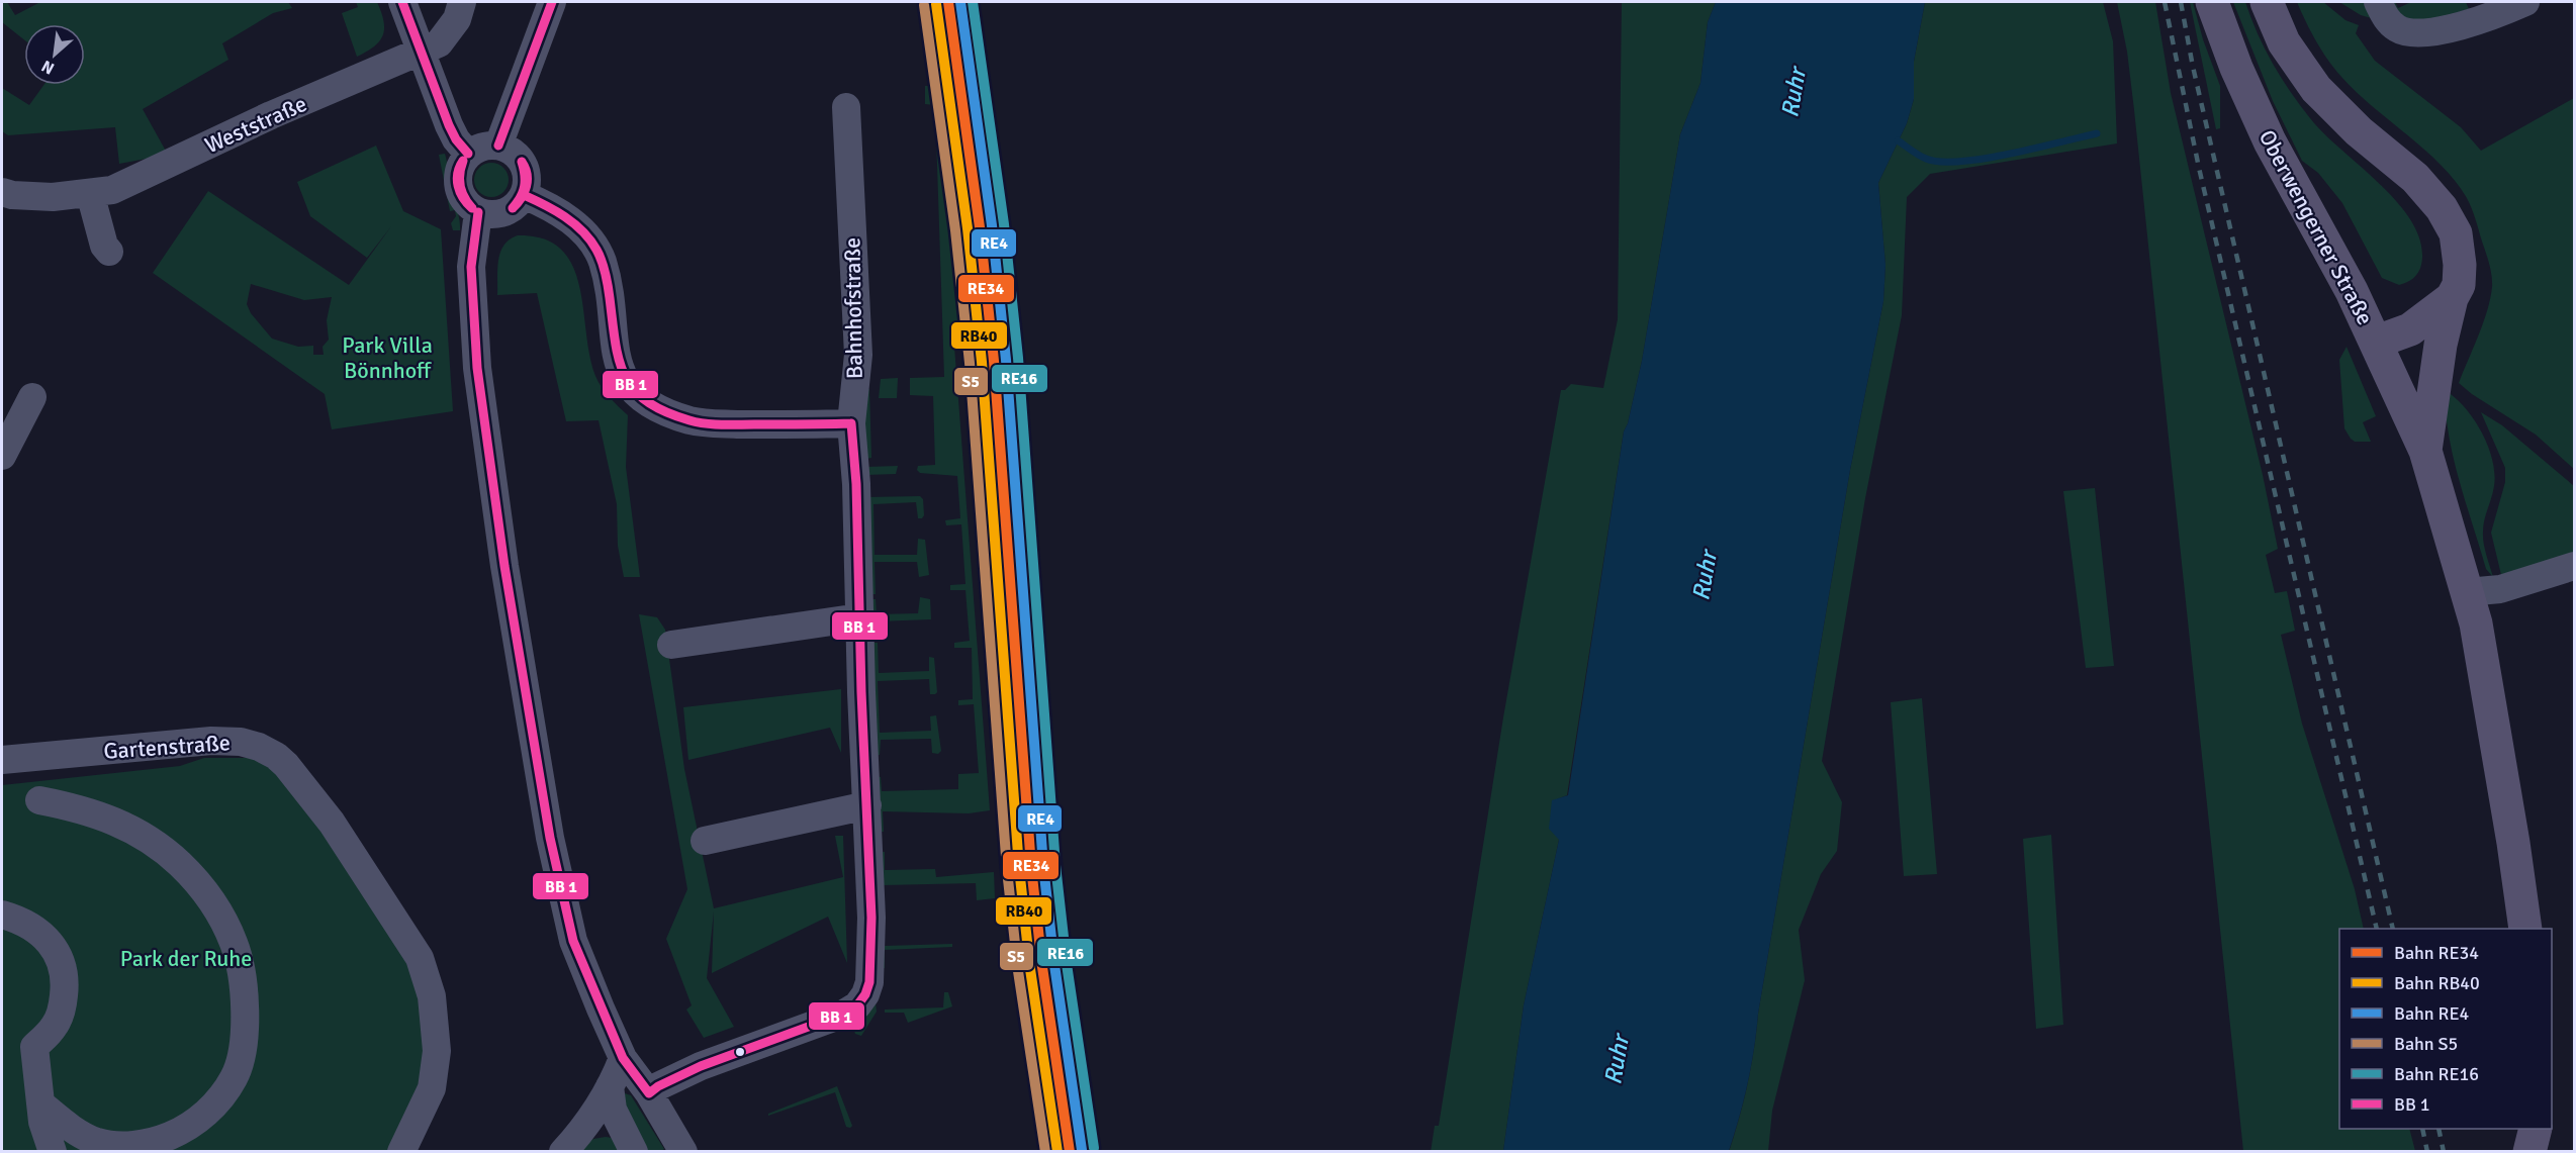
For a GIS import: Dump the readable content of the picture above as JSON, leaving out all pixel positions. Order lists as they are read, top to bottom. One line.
{"streets":{"main road":["Oberwengerner Straße"],"street":["Weststraße","Bahnhofstraße","Gartenstraße"]},"water":["Ruhr"],"parks":["Park Villa Bönnhoff","Park der Ruhe"],"lines":["rail line RE34","rail line RE4","rail line RE16","rail line RB40","rail line S5"],"legend":["Bahn RE34","Bahn RB40","Bahn RE4","Bahn S5","Bahn RE16","BB 1"],"north":"bottom left"}
